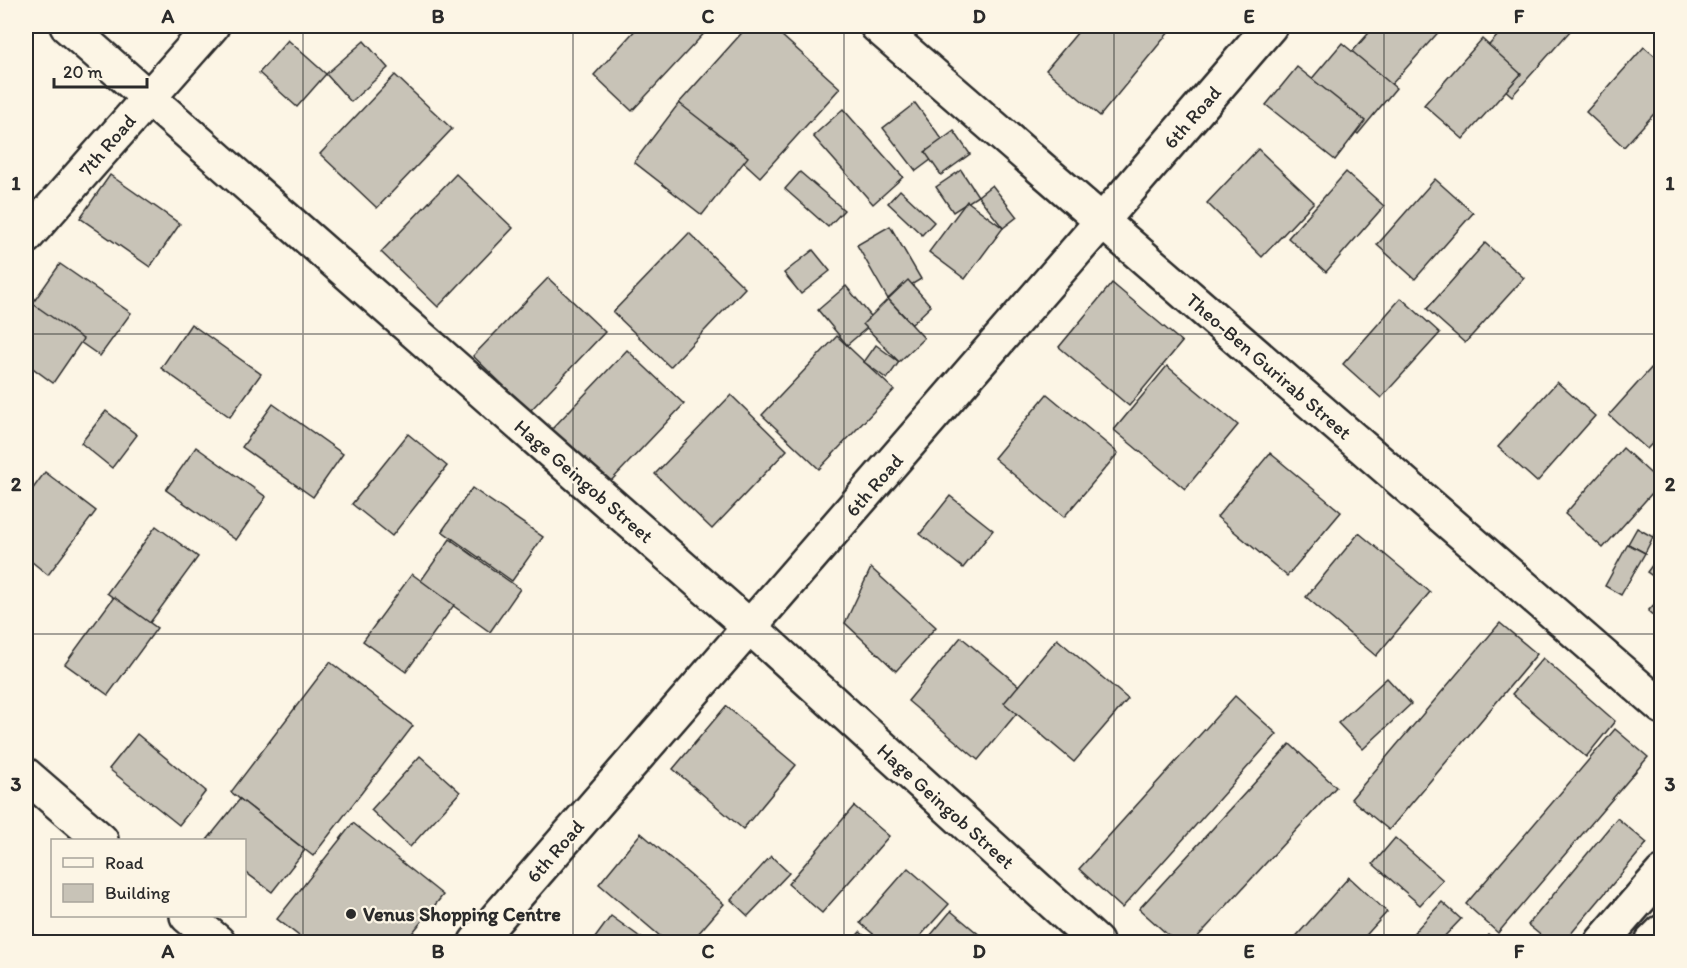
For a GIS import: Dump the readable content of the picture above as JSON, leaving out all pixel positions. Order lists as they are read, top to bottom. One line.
{"streets":{"street":["6th Road","7th Road","Theo-Ben Gurirab Street","Hage Geingob Street"]},"crossings":[["6th Road","Theo-Ben Gurirab Street"],["6th Road","Hage Geingob Street"],["7th Road","Hage Geingob Street"]],"places":["Venus Shopping Centre"],"legend":["Road","Building"],"scale_bar":"20 m","grid":{"columns":["A","B","C","D","E","F"],"rows":["1","2","3"]}}
